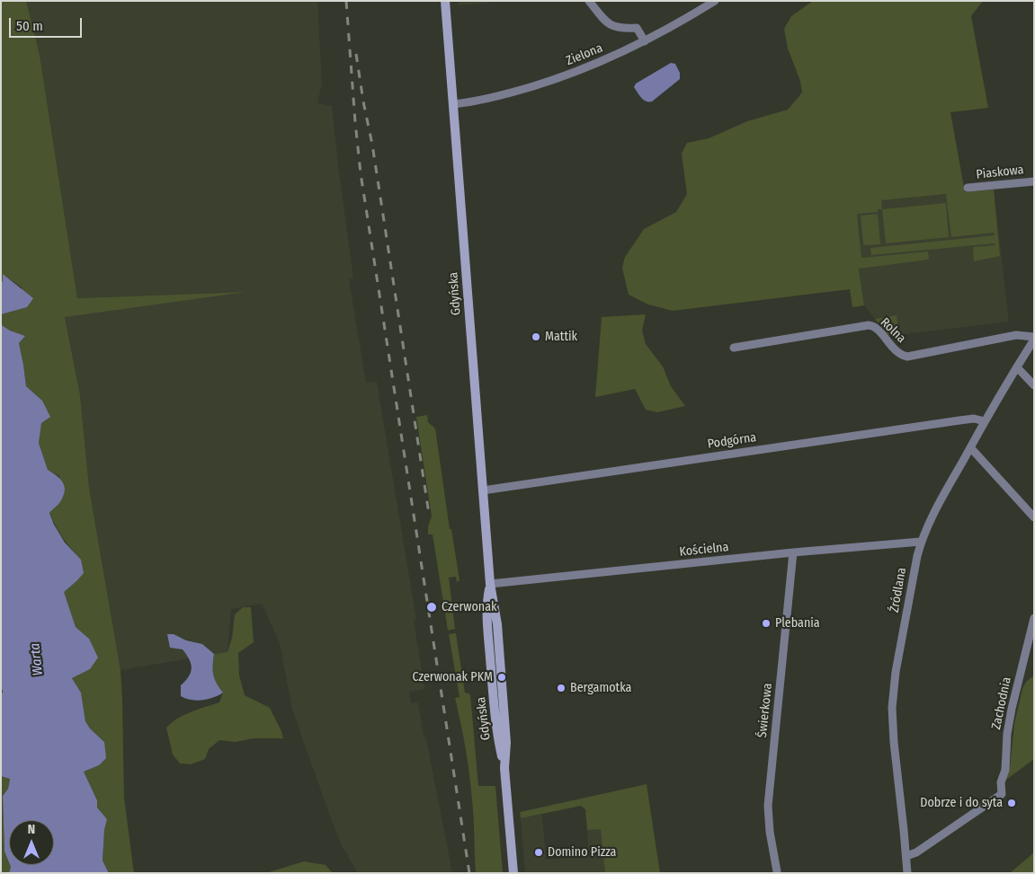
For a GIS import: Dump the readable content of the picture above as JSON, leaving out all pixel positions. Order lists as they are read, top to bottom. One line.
{"streets":{"main road":["Gdyńska"],"street":["Zielona","Piaskowa","Rolna","Podgórna","Kościelna","Źródlana","Zachodnia","Świerkowa"]},"crossings":[["Zielona","Gdyńska"],["Gdyńska","Podgórna"],["Gdyńska","Kościelna"],["Rolna","Źródlana"],["Podgórna","Źródlana"],["Kościelna","Źródlana"],["Kościelna","Świerkowa"],["Źródlana","Zachodnia"]],"water":["Warta"],"places":["Mattik","Czerwonak","Plebania","Czerwonak PKM","Bergamotka","Dobrze i do syta","Domino Pizza"],"scale_bar":"50 m","north":"top"}
